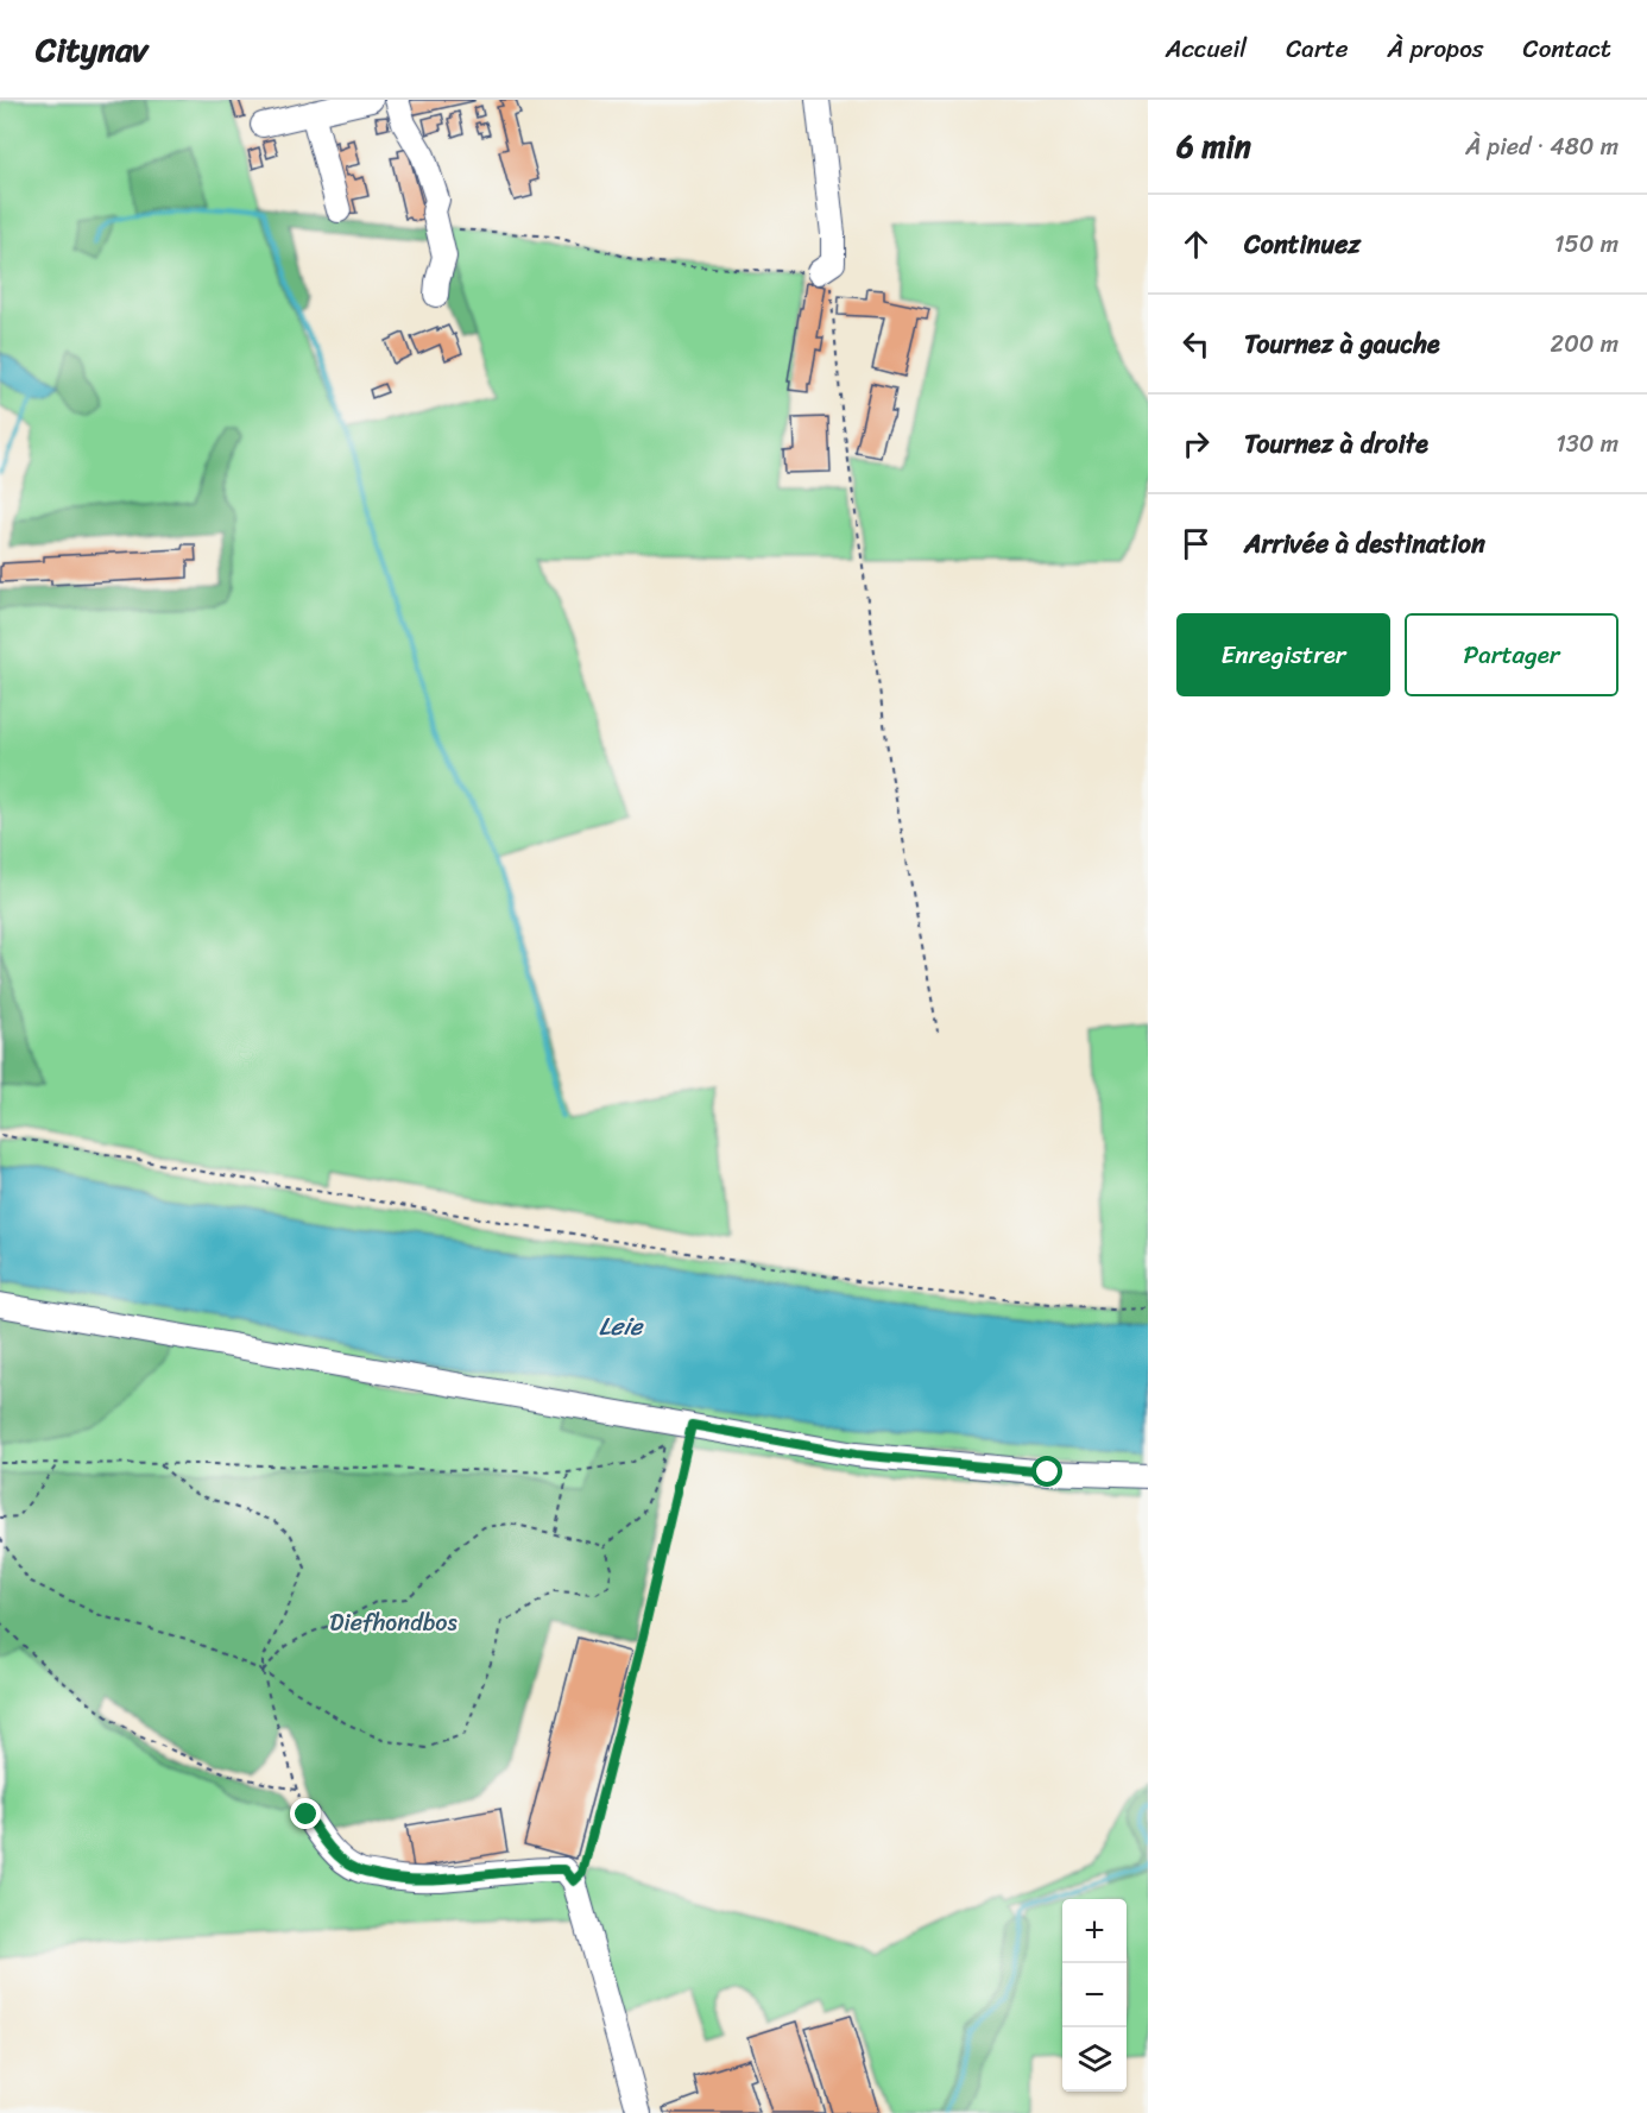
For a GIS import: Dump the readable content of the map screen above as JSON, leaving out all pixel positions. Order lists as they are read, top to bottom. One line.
{"water":["Leie"],"parks":["Diefhondbos"],"page":{"header":"Citynav","nav":["Accueil","Carte","À propos","Contact"],"heading":["6 min","À pied · 480 m"],"list":[["Continuez","150 m"],["Tournez à gauche","200 m"],["Tournez à droite","130 m"],"Arrivée à destination"],"buttons":["Enregistrer","Partager"],"map_buttons":["+","−"]}}
